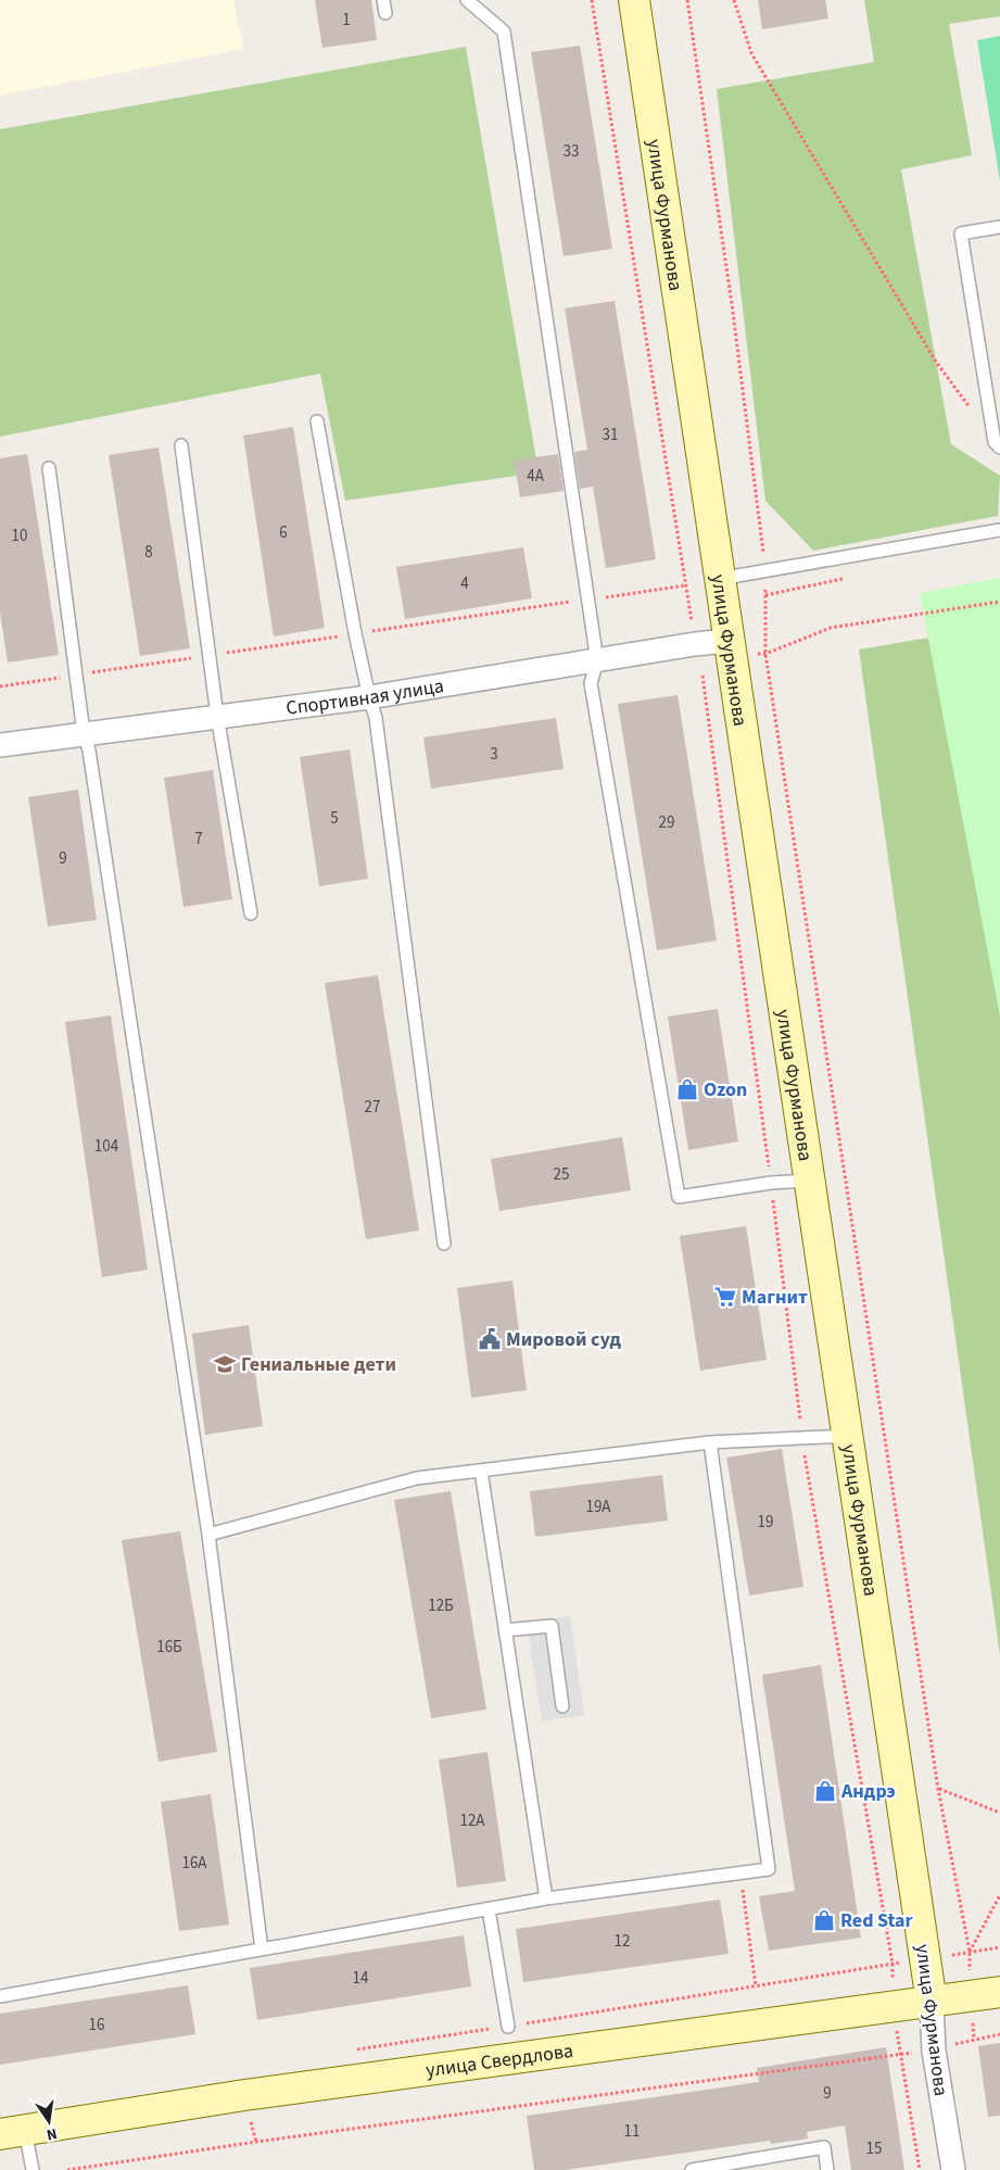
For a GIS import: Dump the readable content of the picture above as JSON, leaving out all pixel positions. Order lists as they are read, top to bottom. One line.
{"streets":{"main road":["улица Фурманова","улица Свердлова"],"street":["Спортивная улица"]},"crossings":[["улица Фурманова","Спортивная улица"],["улица Фурманова","улица Свердлова"]],"places":{"shop":["Ozon","Андрэ","Red Star"],"supermarket":["Магнит"],"public building":["Мировой суд"],"school or university":["Гениальные дети"]},"house_numbers":["1","33","31","4А","6","10","8","4","3","5","29","7","9","27","104","25","19А","19","12Б","16Б","12А","16А","12","14","16","9","11","15"],"north":"bottom"}
